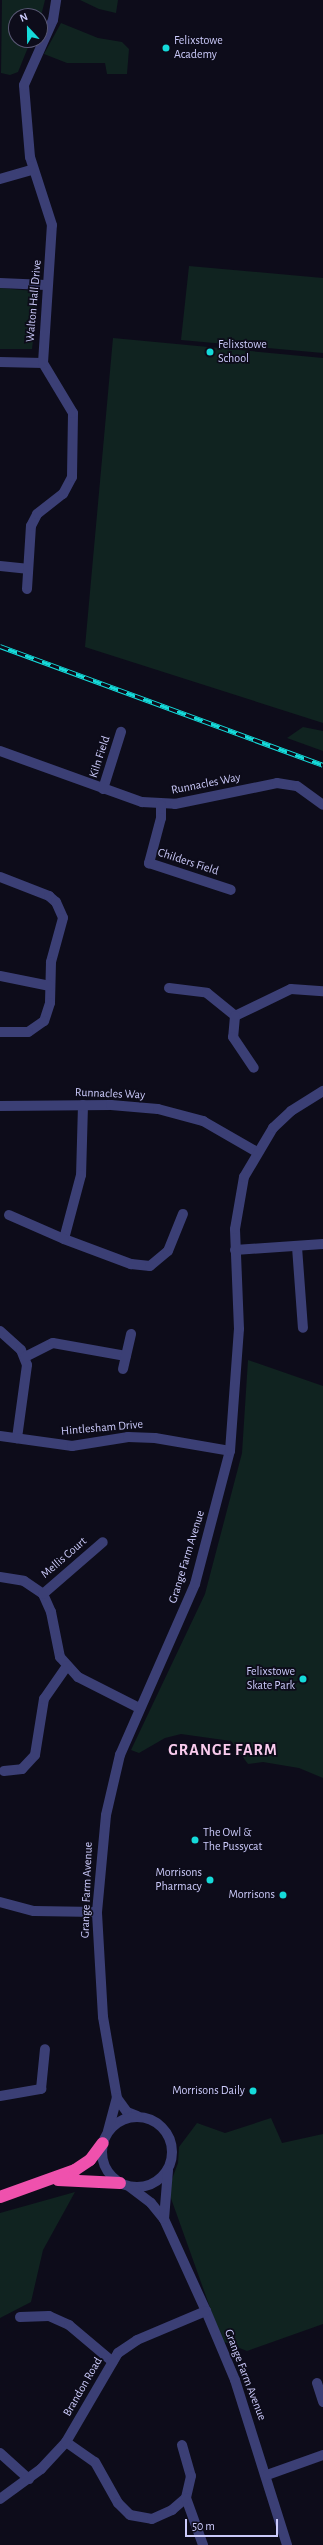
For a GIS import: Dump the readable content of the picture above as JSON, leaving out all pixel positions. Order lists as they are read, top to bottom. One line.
{"streets":{"street":["Walton Hall Drive","Kiln Field","Runnacles Way","Childers Field","Hintlesham Drive","Grange Farm Avenue","Mellis Court","Brandon Road"]},"crossings":[["Kiln Field","Runnacles Way"],["Runnacles Way","Childers Field"],["Runnacles Way","Grange Farm Avenue"],["Hintlesham Drive","Grange Farm Avenue"],["Grange Farm Avenue","Brandon Road"]],"districts":["GRANGE FARM"],"places":["Felixstowe Academy","Felixstowe School","Felixstowe Skate Park","The Owl & The Pussycat","Morrisons Pharmacy","Morrisons","Morrisons Daily"],"scale_bar":"50 m","north":"top"}
